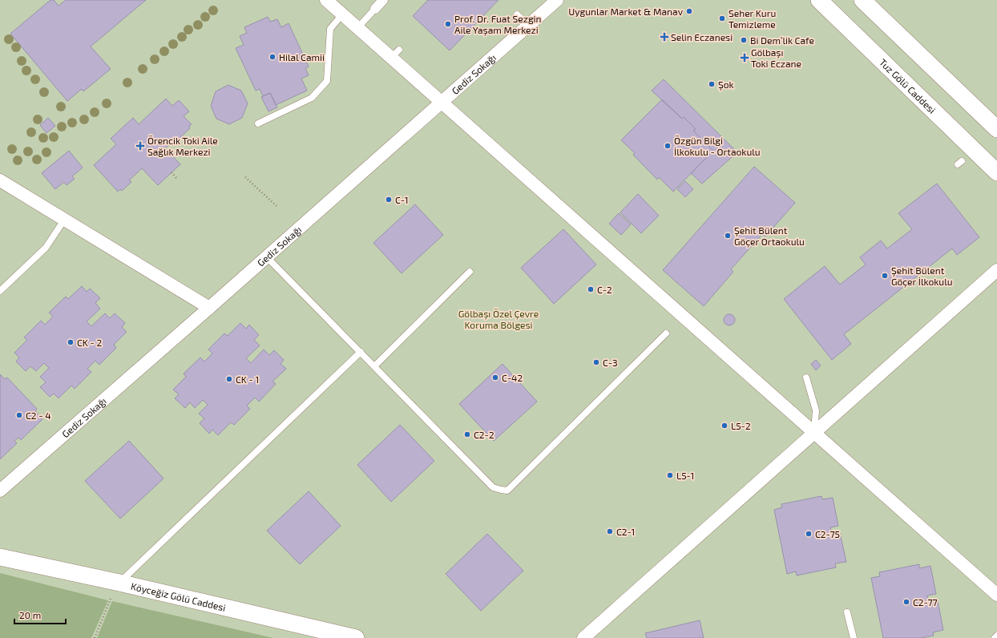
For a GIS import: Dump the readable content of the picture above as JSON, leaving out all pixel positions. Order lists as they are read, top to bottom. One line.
{"streets":{"street":["Gediz Sokağı","Tuz Gölü Caddesi","Köyceğiz Gölü Caddesi"]},"parks":["Gölbaşı Özel Çevre Koruma Bölgesi"],"places":{"other":["Uygunlar Market & Manav","Seher Kuru Temizleme","Prof. Dr. Fuat Sezgin Aile Yaşam Merkezi","Bi Dem’lik Cafe","Hilal Camii","Şok","Özgün Bilgi İlkokulu - Ortaokulu","C-1","Şehit Bülent Göçer Ortaokulu","Şehit Bülent Göçer İlkokulu","C-2","CK - 2","C-3","C-42","CK - 1","C2 - 4","L5-2","C2-2","L5-1","C2-1","C2-75","C2-77"],"health":["Selin Eczanesi","Gölbaşı Toki Eczane","Örencik Toki Aile Sağlık Merkezi"]},"scale_bar":"20 m"}
